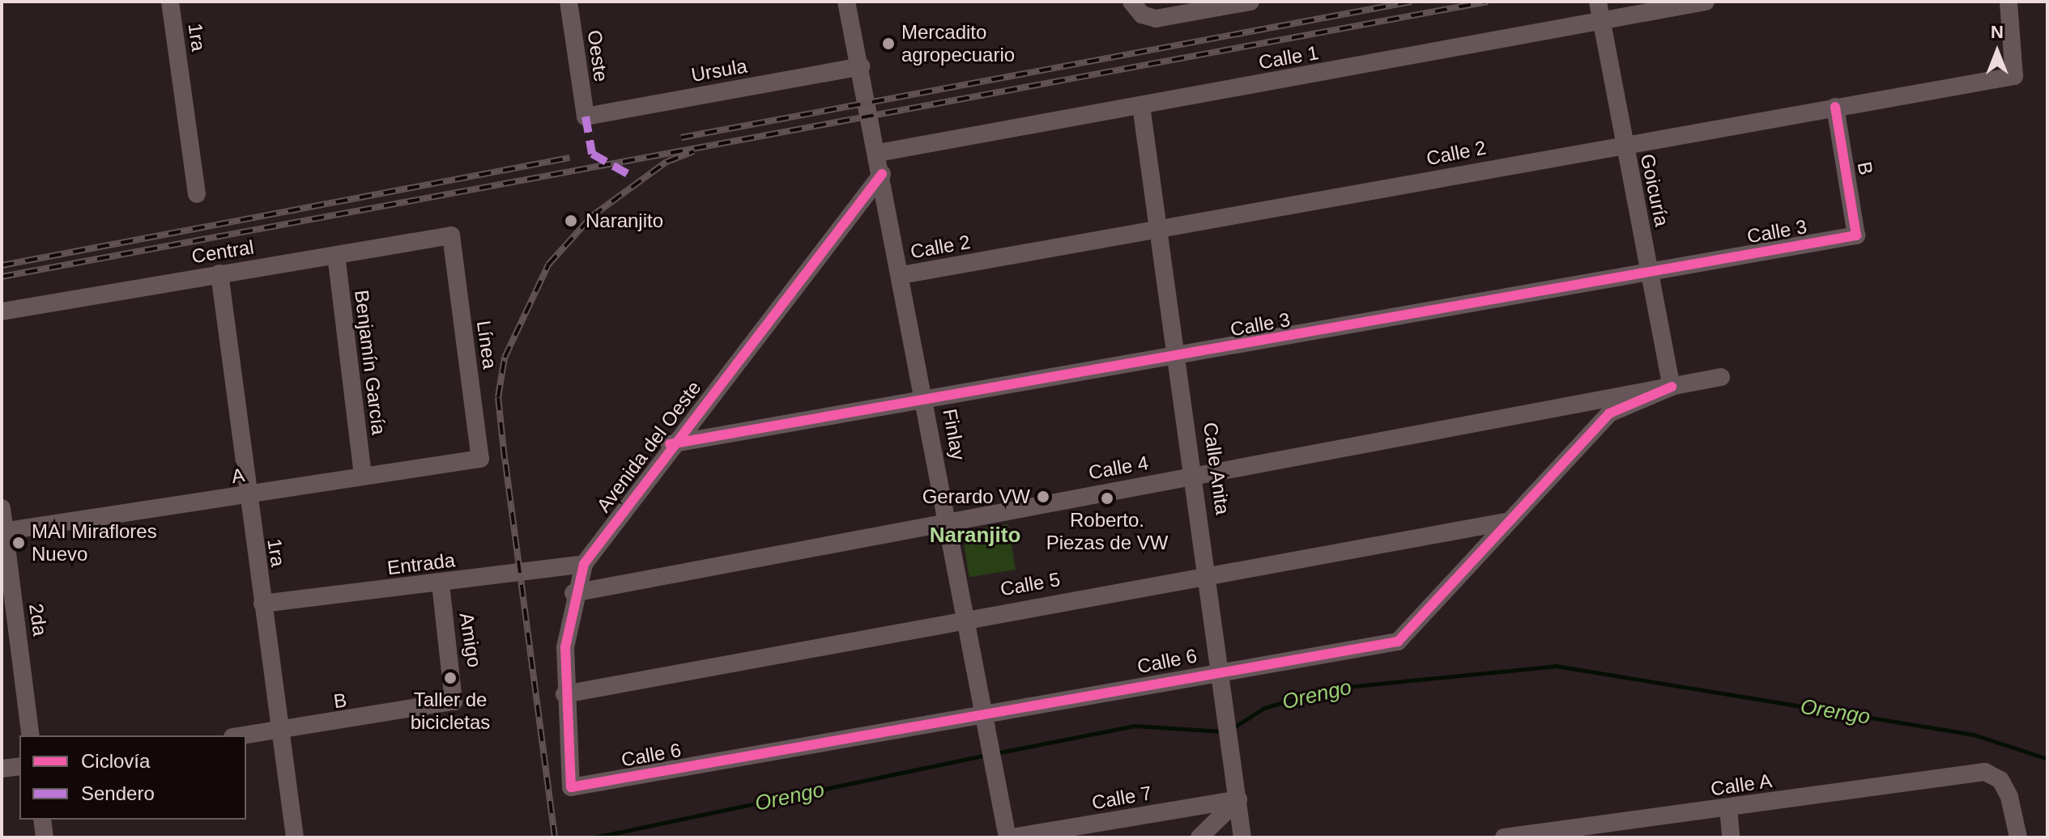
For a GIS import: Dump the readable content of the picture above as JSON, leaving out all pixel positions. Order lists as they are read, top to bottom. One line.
{"streets":{"street":["1ra","Oeste","Calle 1","Ursula","Calle 2","B","Goicuría","Calle 3","Central","Línea","Benjamín García","Finlay","Avenida del Oeste","Calle 4","Calle Anita","A","Entrada","Calle 5","2da","Amigo","Calle 6","Calle A","Calle 7"]},"crossings":[["1ra","B"],["1ra","Central"],["1ra","A"],["1ra","Entrada"],["Oeste","Ursula"],["Calle 1","Goicuría"],["Calle 1","Finlay"],["Calle 1","Calle Anita"],["Ursula","Finlay"],["Calle 2","B"],["Calle 2","Goicuría"],["Calle 2","Finlay"],["Calle 2","Calle Anita"],["B","Calle 3"],["B","Amigo"],["Goicuría","Calle 3"],["Goicuría","Calle 4"],["Goicuría","Calle 6"],["Calle 3","Finlay"],["Calle 3","Avenida del Oeste"],["Calle 3","Calle Anita"],["Central","Línea"],["Central","Benjamín García"],["Línea","A"],["Benjamín García","A"],["Finlay","Avenida del Oeste"],["Finlay","Calle 4"],["Finlay","Calle 5"],["Finlay","Calle 6"],["Finlay","Calle 7"],["Avenida del Oeste","Calle 4"],["Avenida del Oeste","Entrada"],["Avenida del Oeste","Calle 5"],["Avenida del Oeste","Calle 6"],["Calle 4","Calle Anita"],["Calle 4","Calle 6"],["Calle Anita","Calle 5"],["Calle Anita","Calle 6"],["Calle Anita","Calle 7"],["A","2da"],["Entrada","Amigo"],["Calle 5","Calle 6"]],"districts":["Naranjito"],"water":["Orengo"],"places":["Mercadito agropecuario","Naranjito","Gerardo VW","Roberto. Piezas de VW","MAI Miraflores Nuevo","Taller de bicicletas"],"legend":["Ciclovía","Sendero"],"north":"top"}
